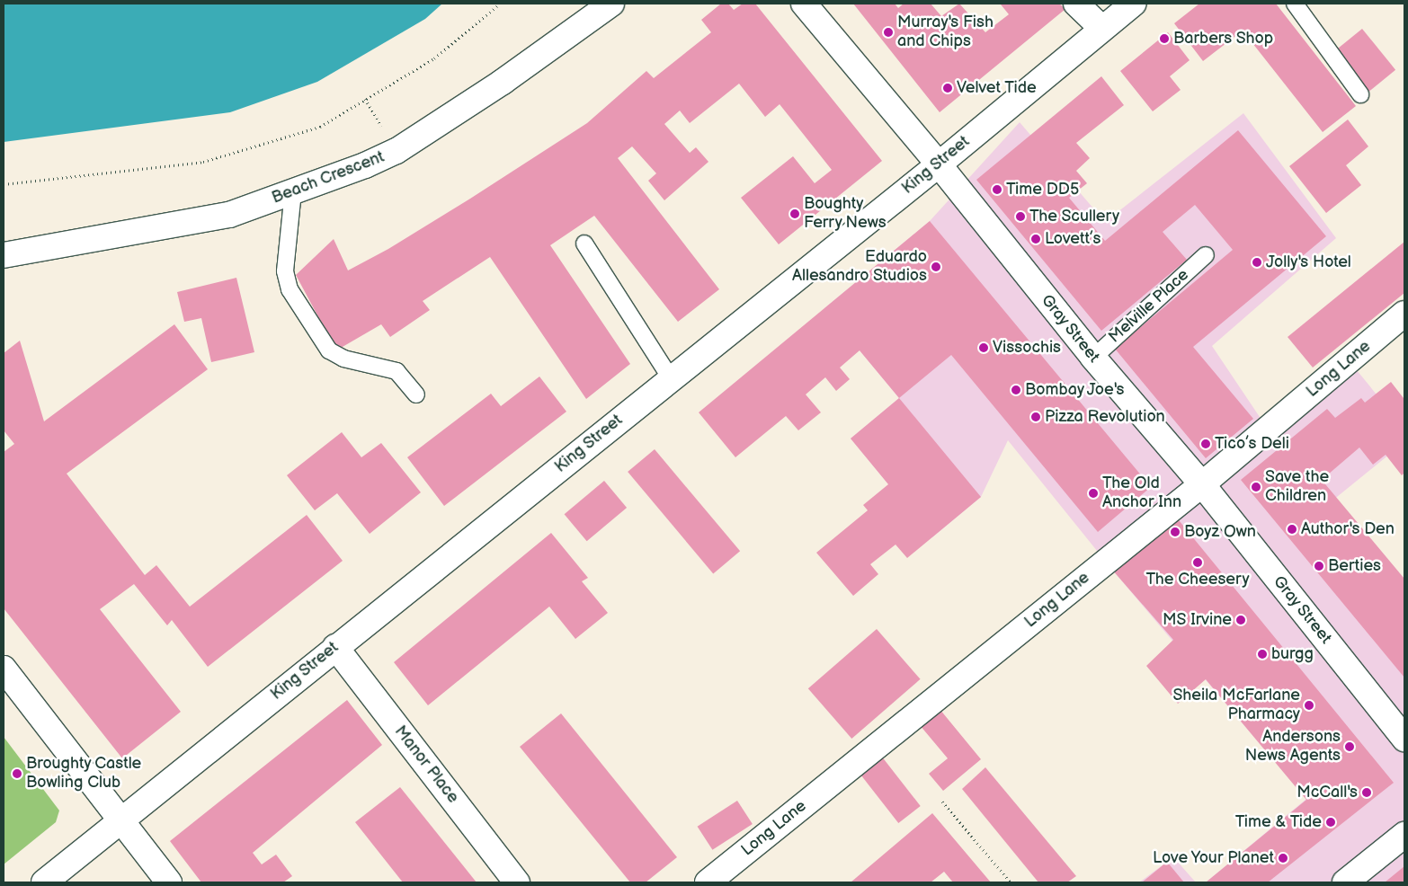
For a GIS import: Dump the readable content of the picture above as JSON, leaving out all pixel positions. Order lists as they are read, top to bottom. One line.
{"streets":{"street":["King Street","Beach Crescent","Gray Street","Long Lane","Manor Place"],"lane":["Melville Place"]},"crossings":[["King Street","Gray Street"],["King Street","Manor Place"],["Melville Place","Gray Street"],["Gray Street","Long Lane"]],"places":["Murray's Fish and Chips","Barbers Shop","Velvet Tide","Time DD5","Boughty Ferry News","The Scullery","Lovett’s","Jolly's Hotel","Eduardo Allesandro Studios","Vissochis","Bombay Joe's","Pizza Revolution","Tico’s Deli","Save the Children","The Old Anchor Inn","Author's Den","Boyz Own","The Cheesery","Berties","MS Irvine","burgg","Sheila McFarlane Pharmacy","Andersons News Agents","Broughty Castle Bowling Club","McCall's","Time & Tide","Love Your Planet"]}
